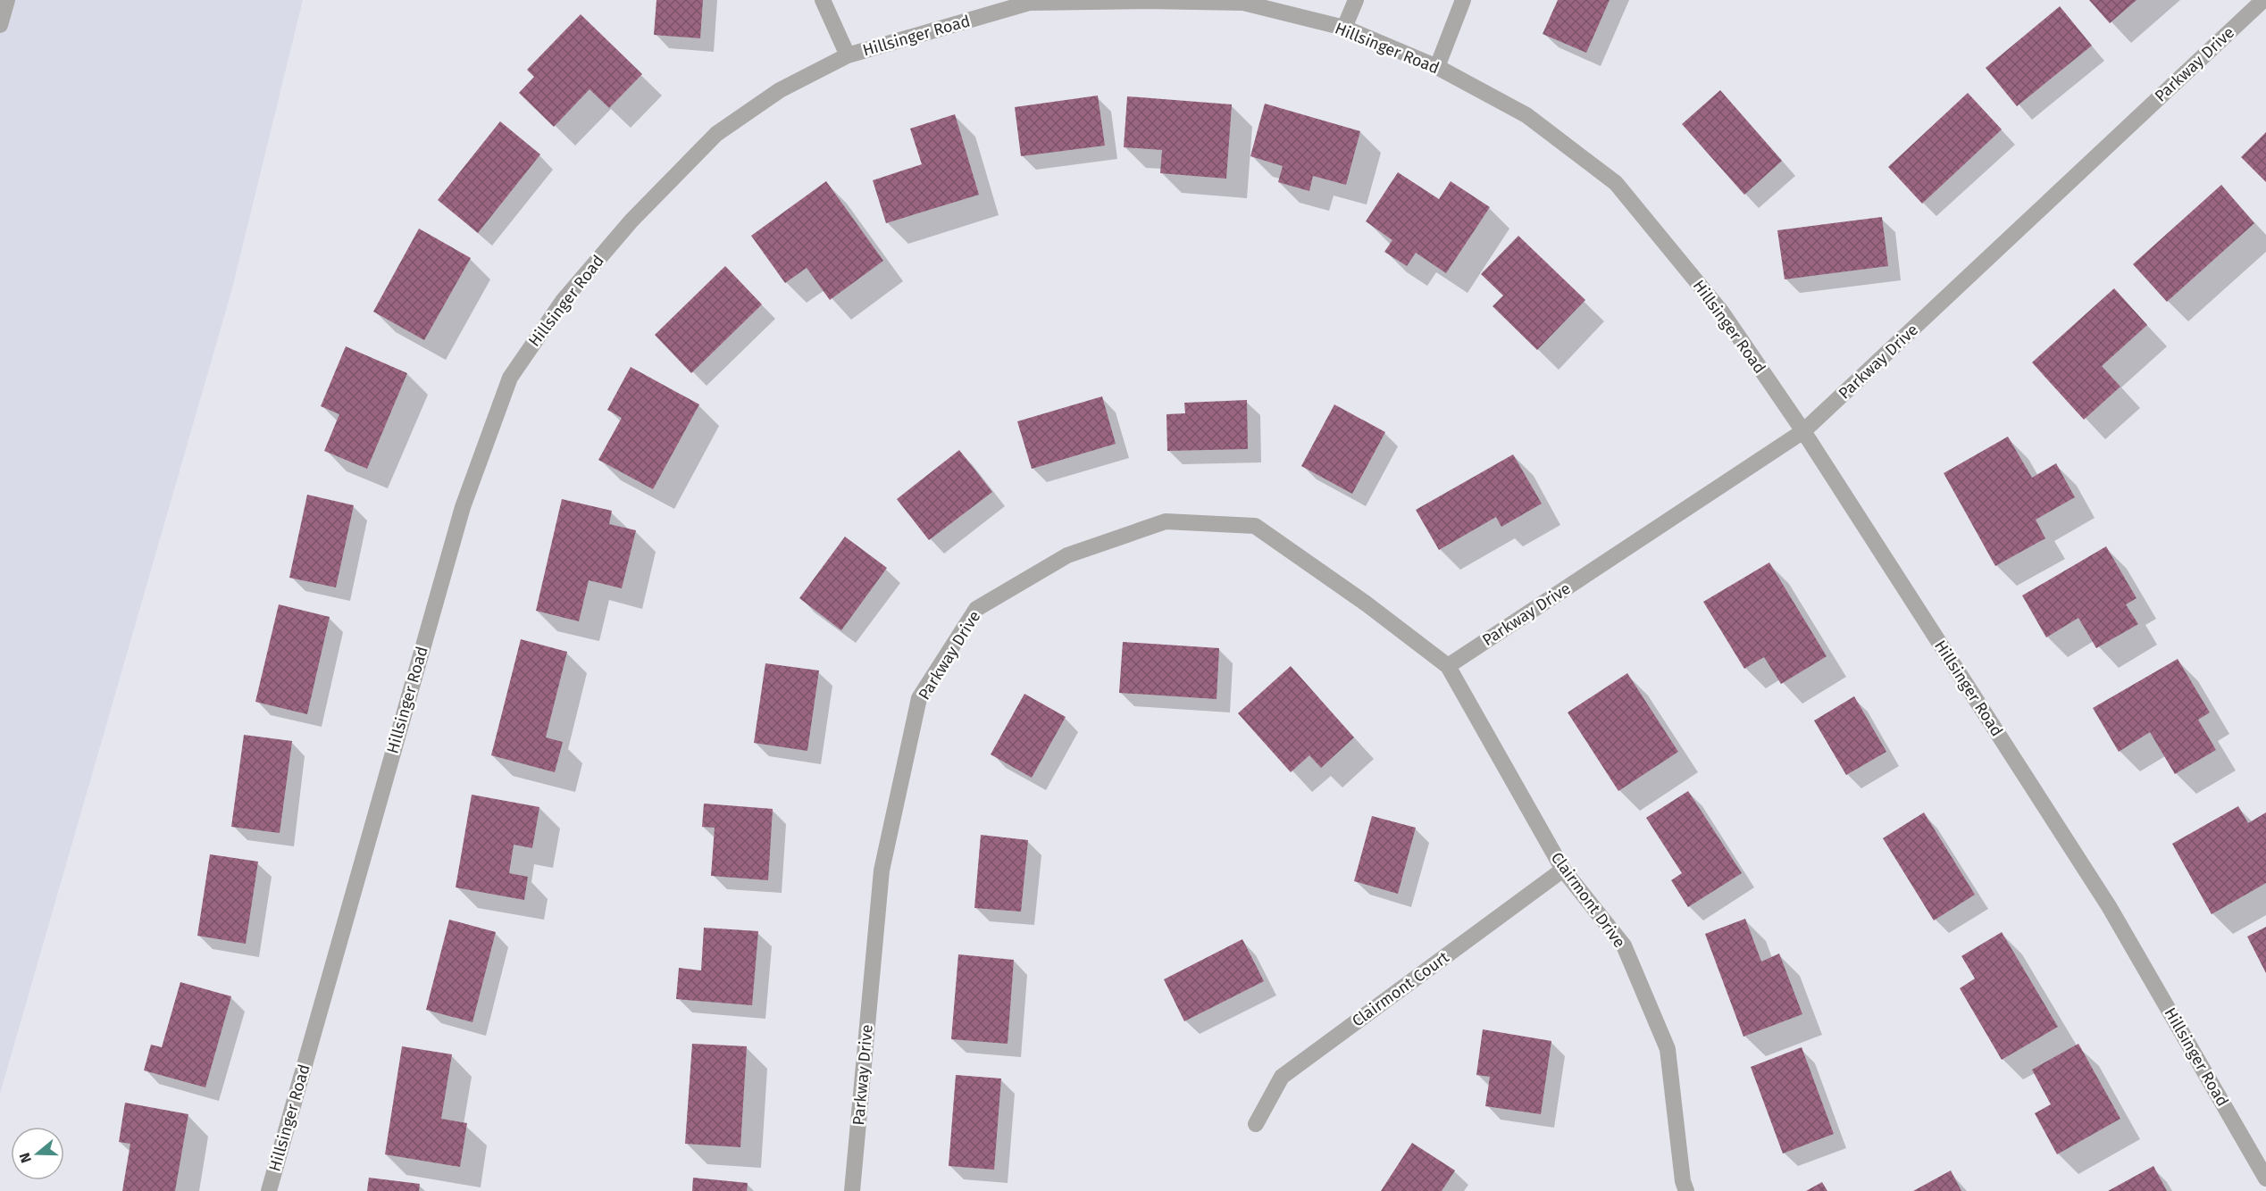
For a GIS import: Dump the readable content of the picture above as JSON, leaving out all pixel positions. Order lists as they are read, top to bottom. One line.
{"streets":{"street":["Hillsinger Road","Parkway Drive","Clairmont Drive","Clairmont Court"]},"crossings":[["Hillsinger Road","Parkway Drive"],["Parkway Drive","Clairmont Drive"],["Clairmont Drive","Clairmont Court"]],"north":"left"}
